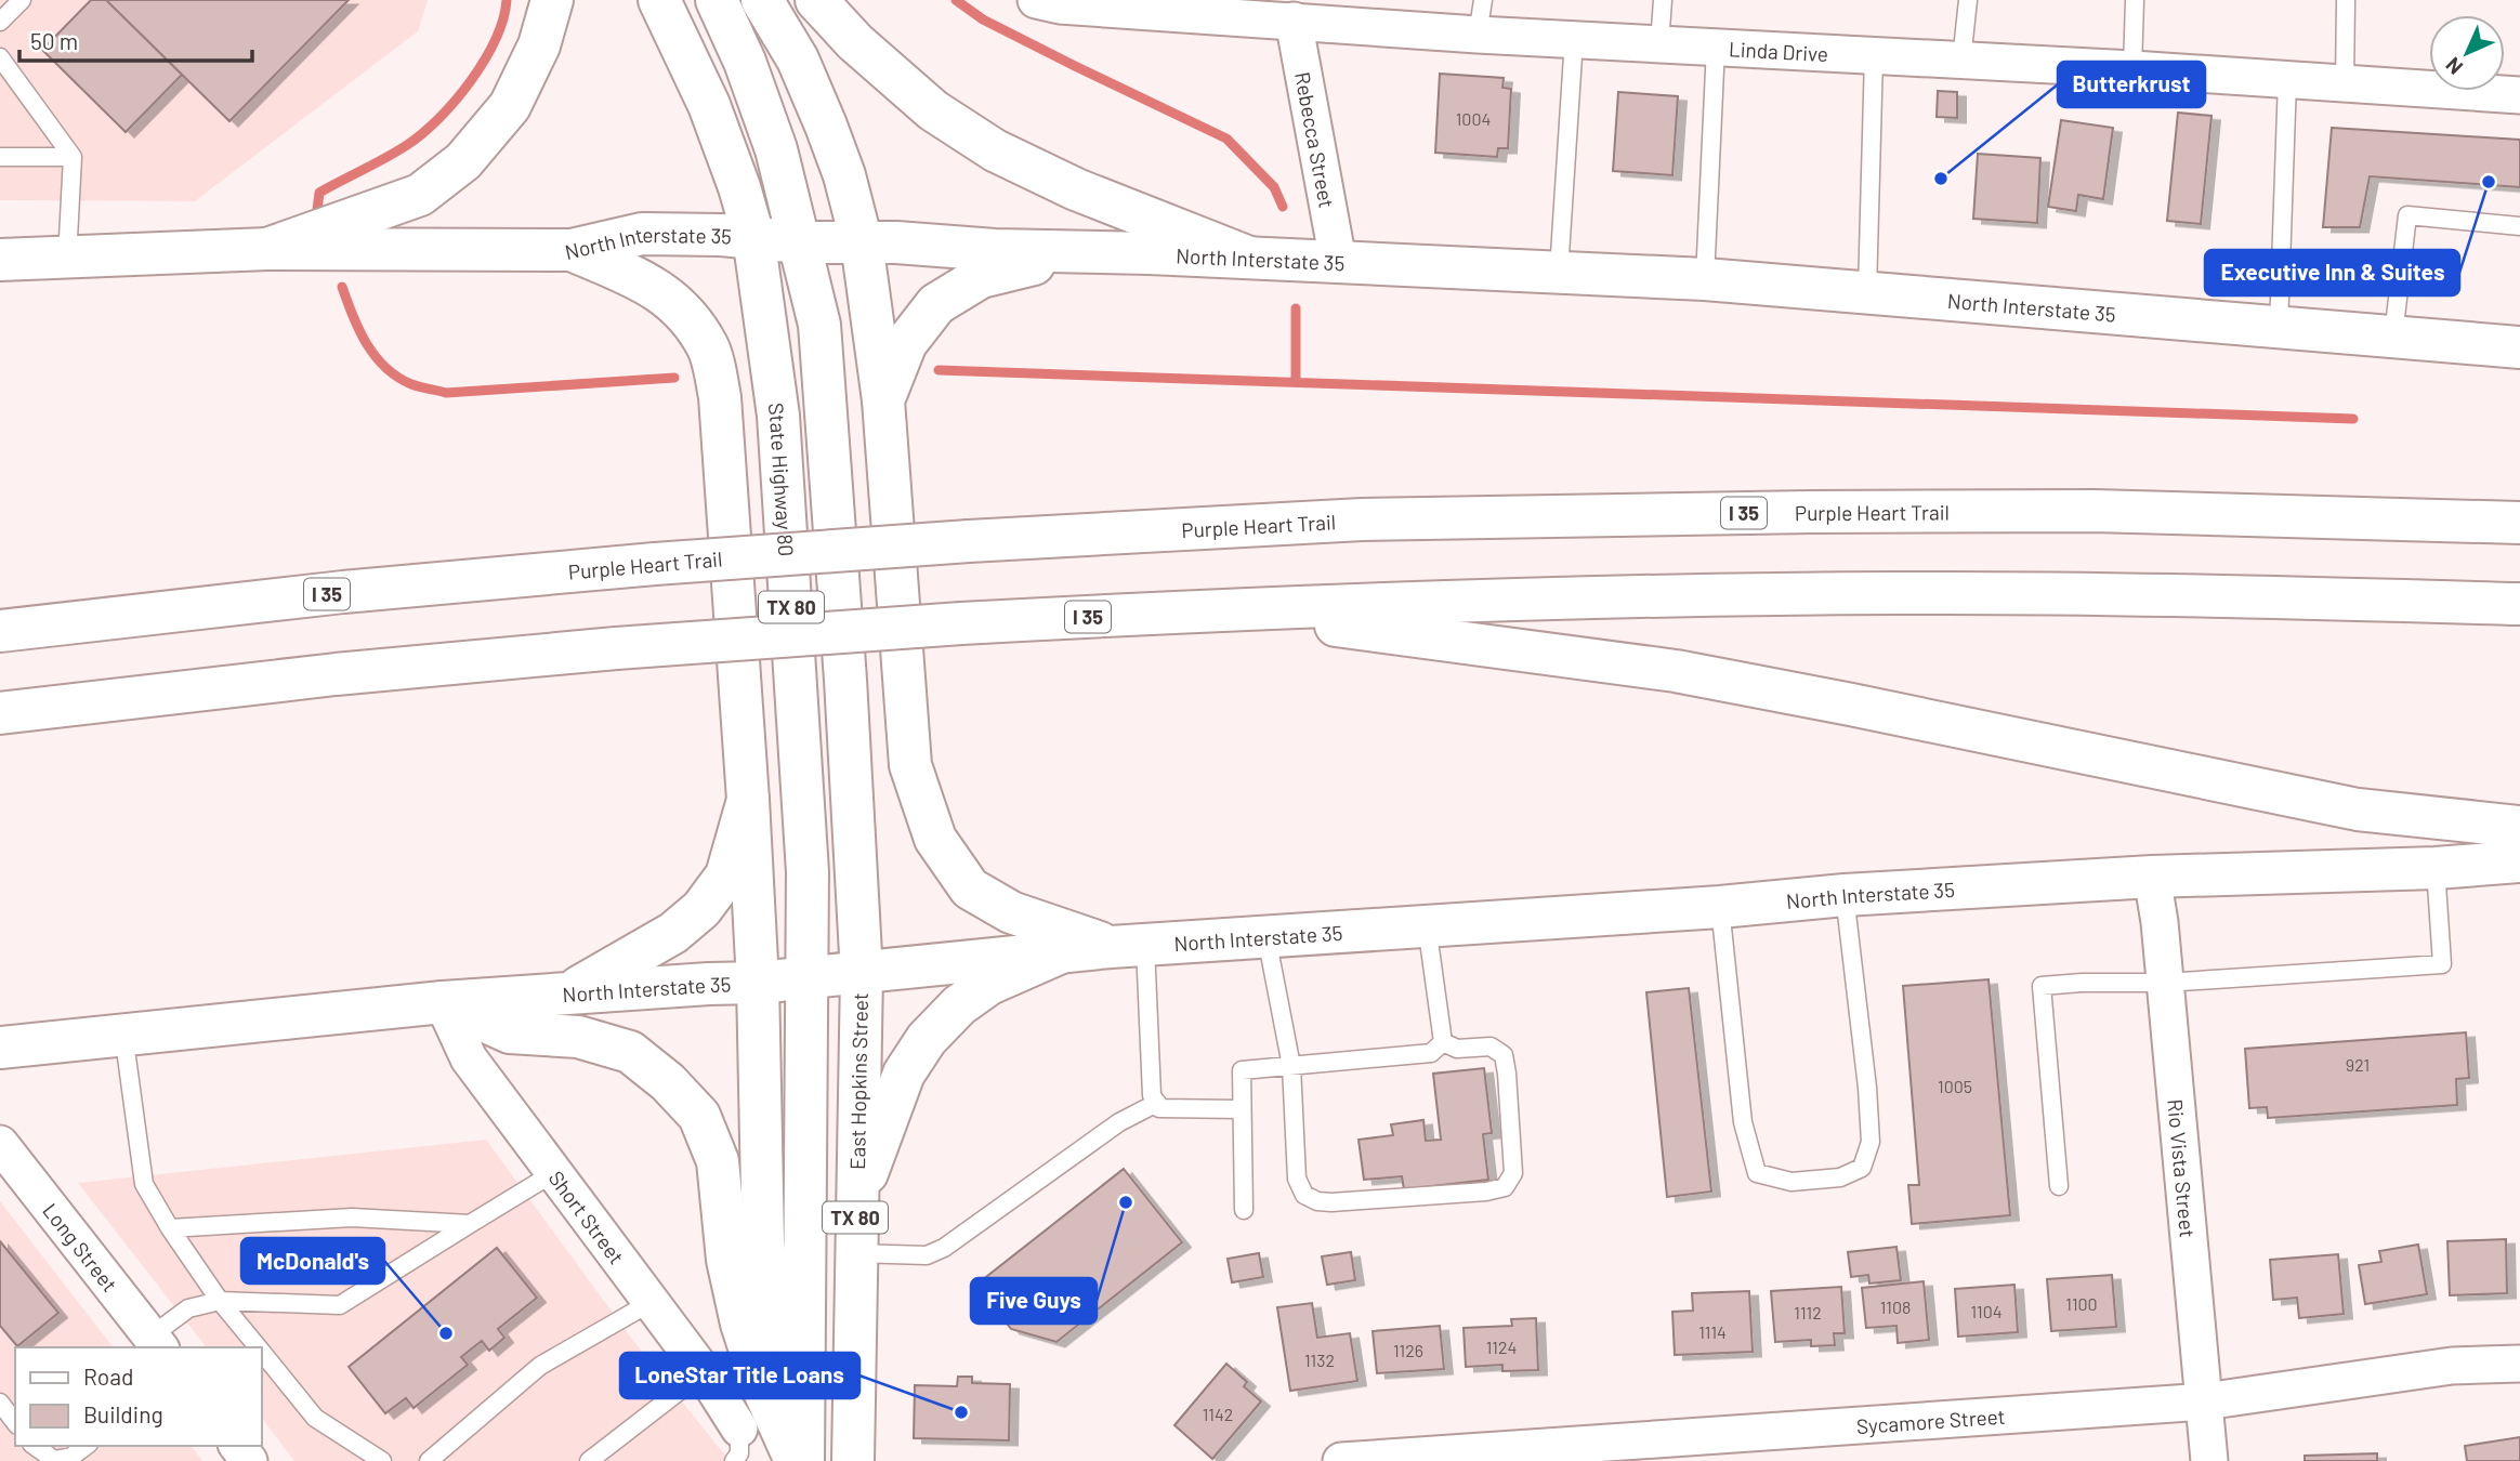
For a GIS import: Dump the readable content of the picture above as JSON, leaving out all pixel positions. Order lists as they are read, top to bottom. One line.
{"streets":{"main road":["North Interstate 35","State Highway 80","Purple Heart Trail","I 35","TX 80","East Hopkins Street"],"street":["Linda Drive","Rebecca Street","Rio Vista Street","Short Street","Long Street","Sycamore Street"]},"crossings":[["Linda Drive","Rebecca Street"],["Rebecca Street","North Interstate 35"],["North Interstate 35","State Highway 80"],["North Interstate 35","TX 80"],["North Interstate 35","East Hopkins Street"],["North Interstate 35","Rio Vista Street"],["North Interstate 35","Short Street"],["State Highway 80","TX 80"],["TX 80","East Hopkins Street"],["Rio Vista Street","Sycamore Street"]],"places":["Butterkrust","Executive Inn & Suites","Five Guys","McDonald's","LoneStar Title Loans"],"house_numbers":["1004","921","1005","1100","1108","1104","1112","1114","1124","1126","1132","1142"],"legend":["Road","Building"],"scale_bar":"50 m","north":"bottom left"}
